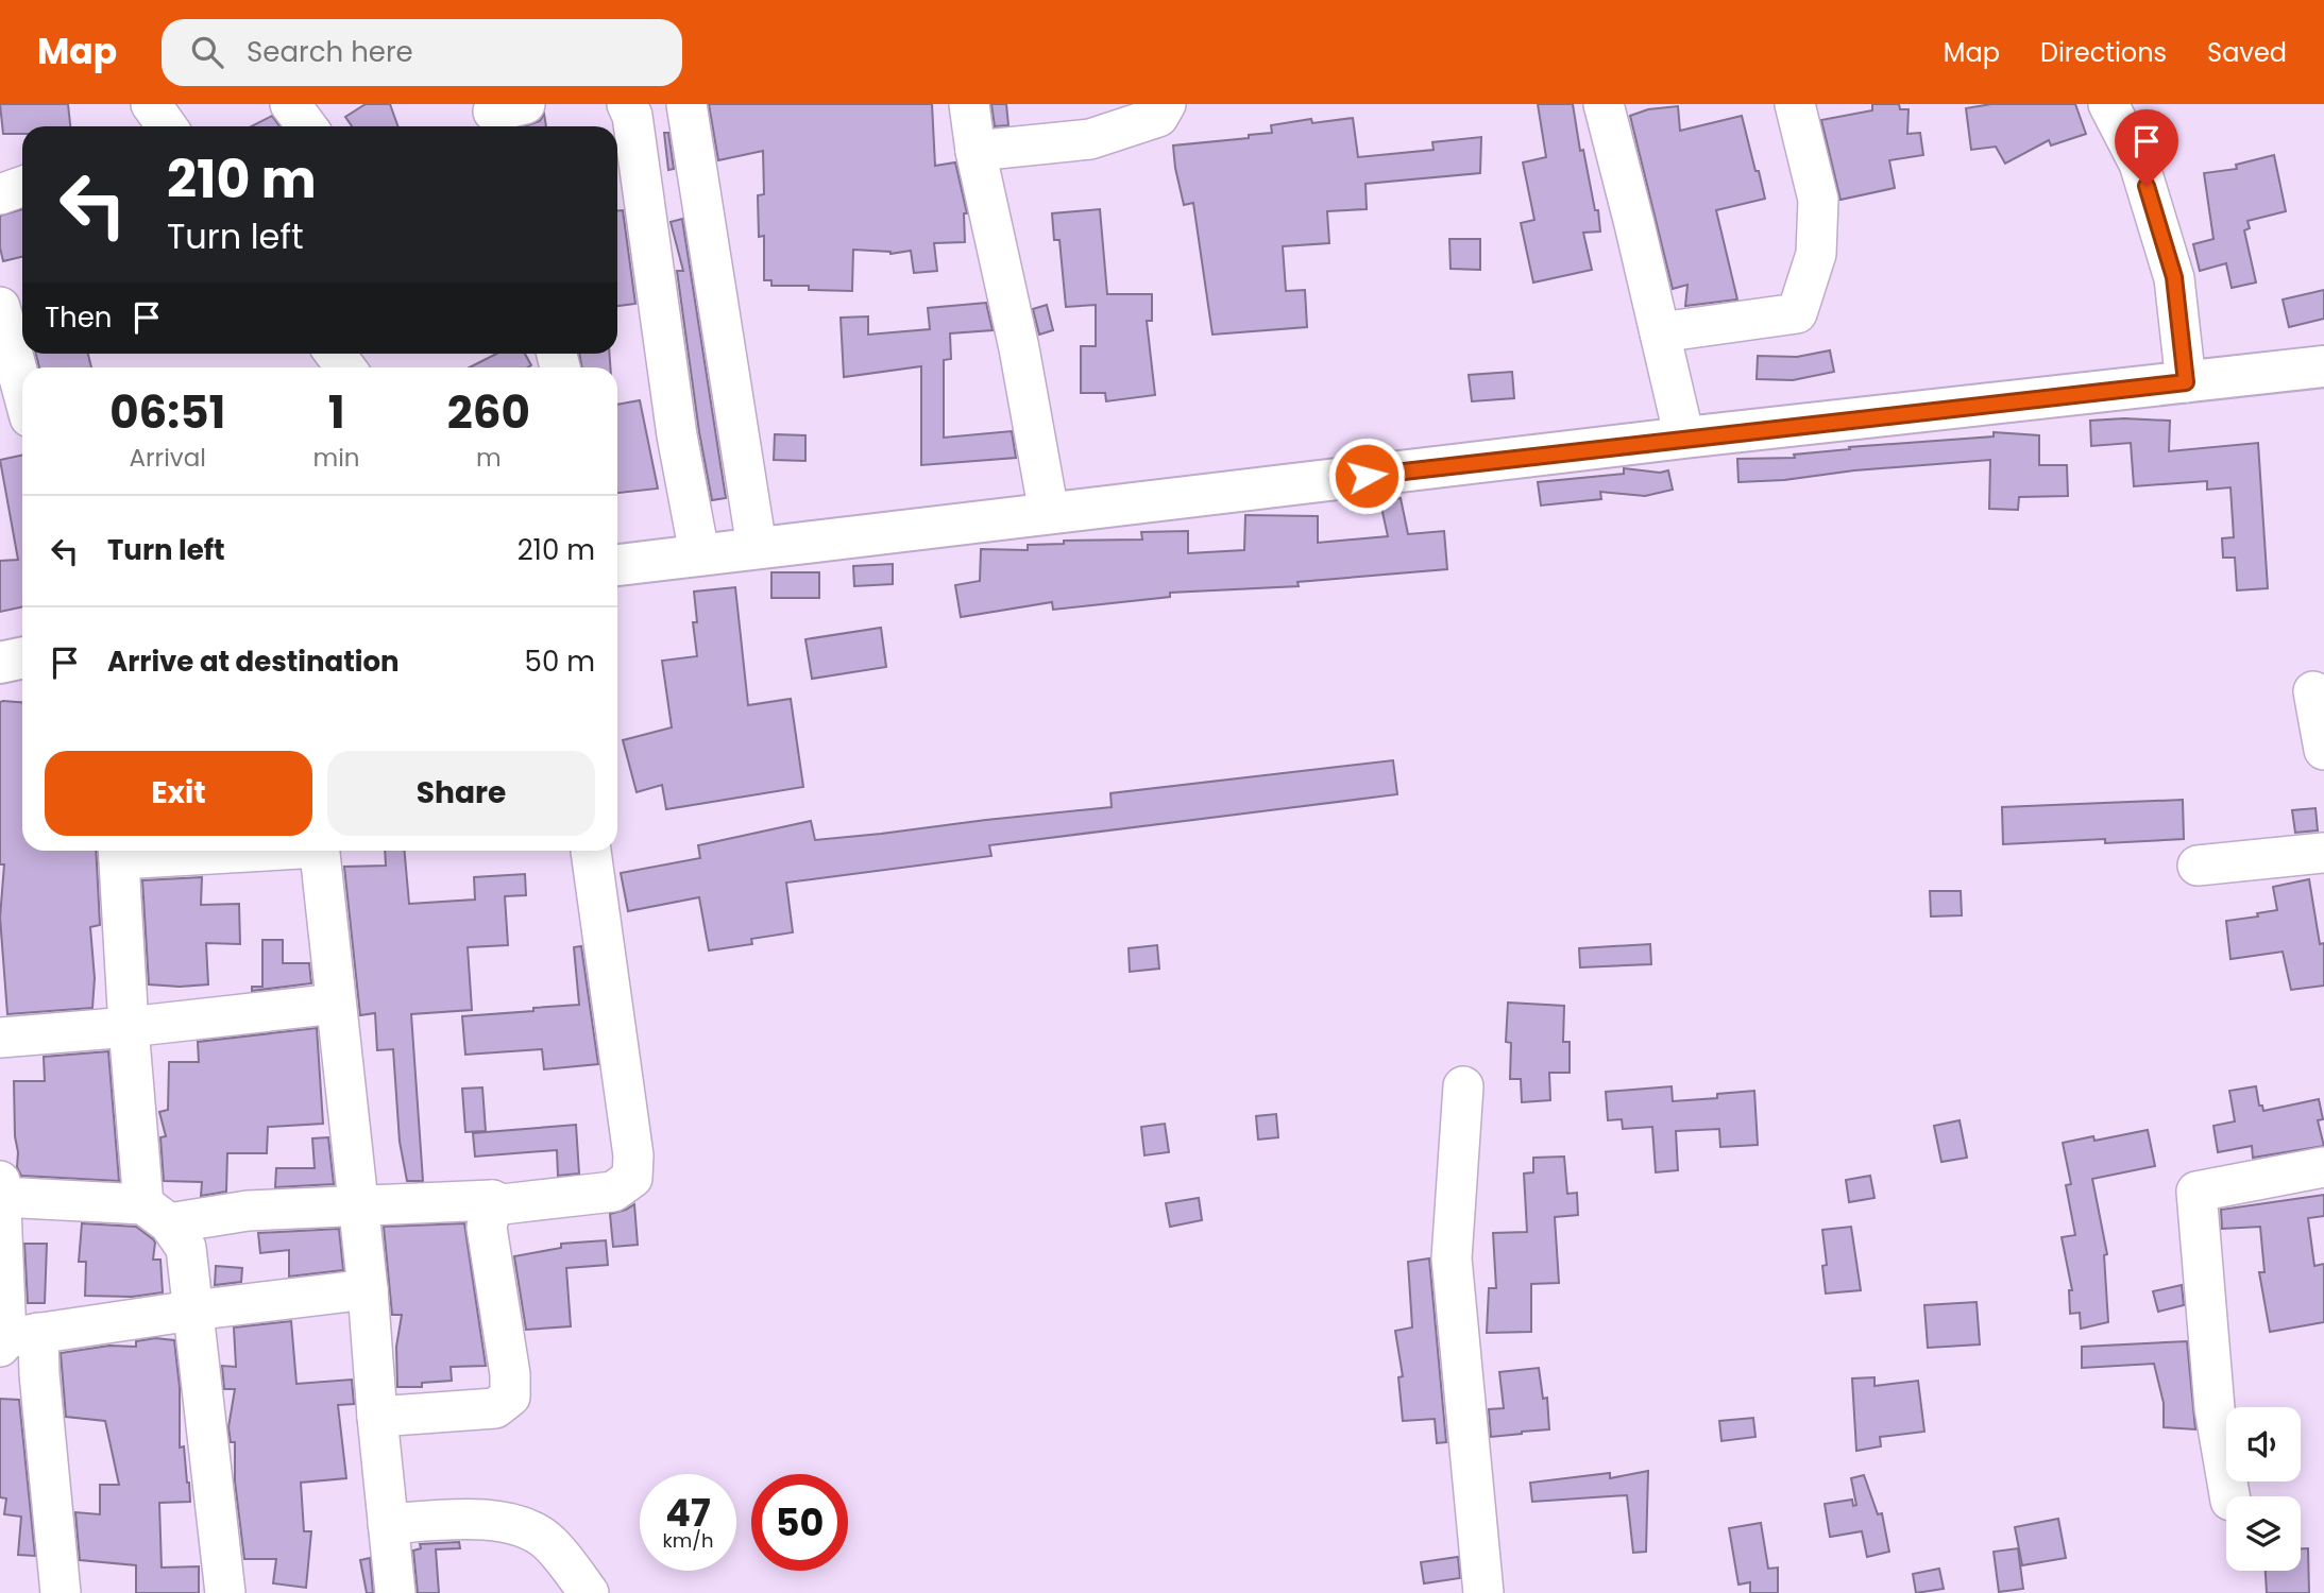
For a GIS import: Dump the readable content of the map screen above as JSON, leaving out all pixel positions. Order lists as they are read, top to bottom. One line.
{"page":{"header":"Map","search":"Search here","nav":["Map","Directions","Saved"],"turn":["210 m","Turn left"],"then":"Then","eta":["06:51","Arrival","1","min","260","m"],"list":[{"name":"Turn left","value":"210 m"},{"name":"Arrive at destination","value":"50 m"}],"buttons":["Exit","Share"],"speed":"47 km/h","limit":"50"}}
